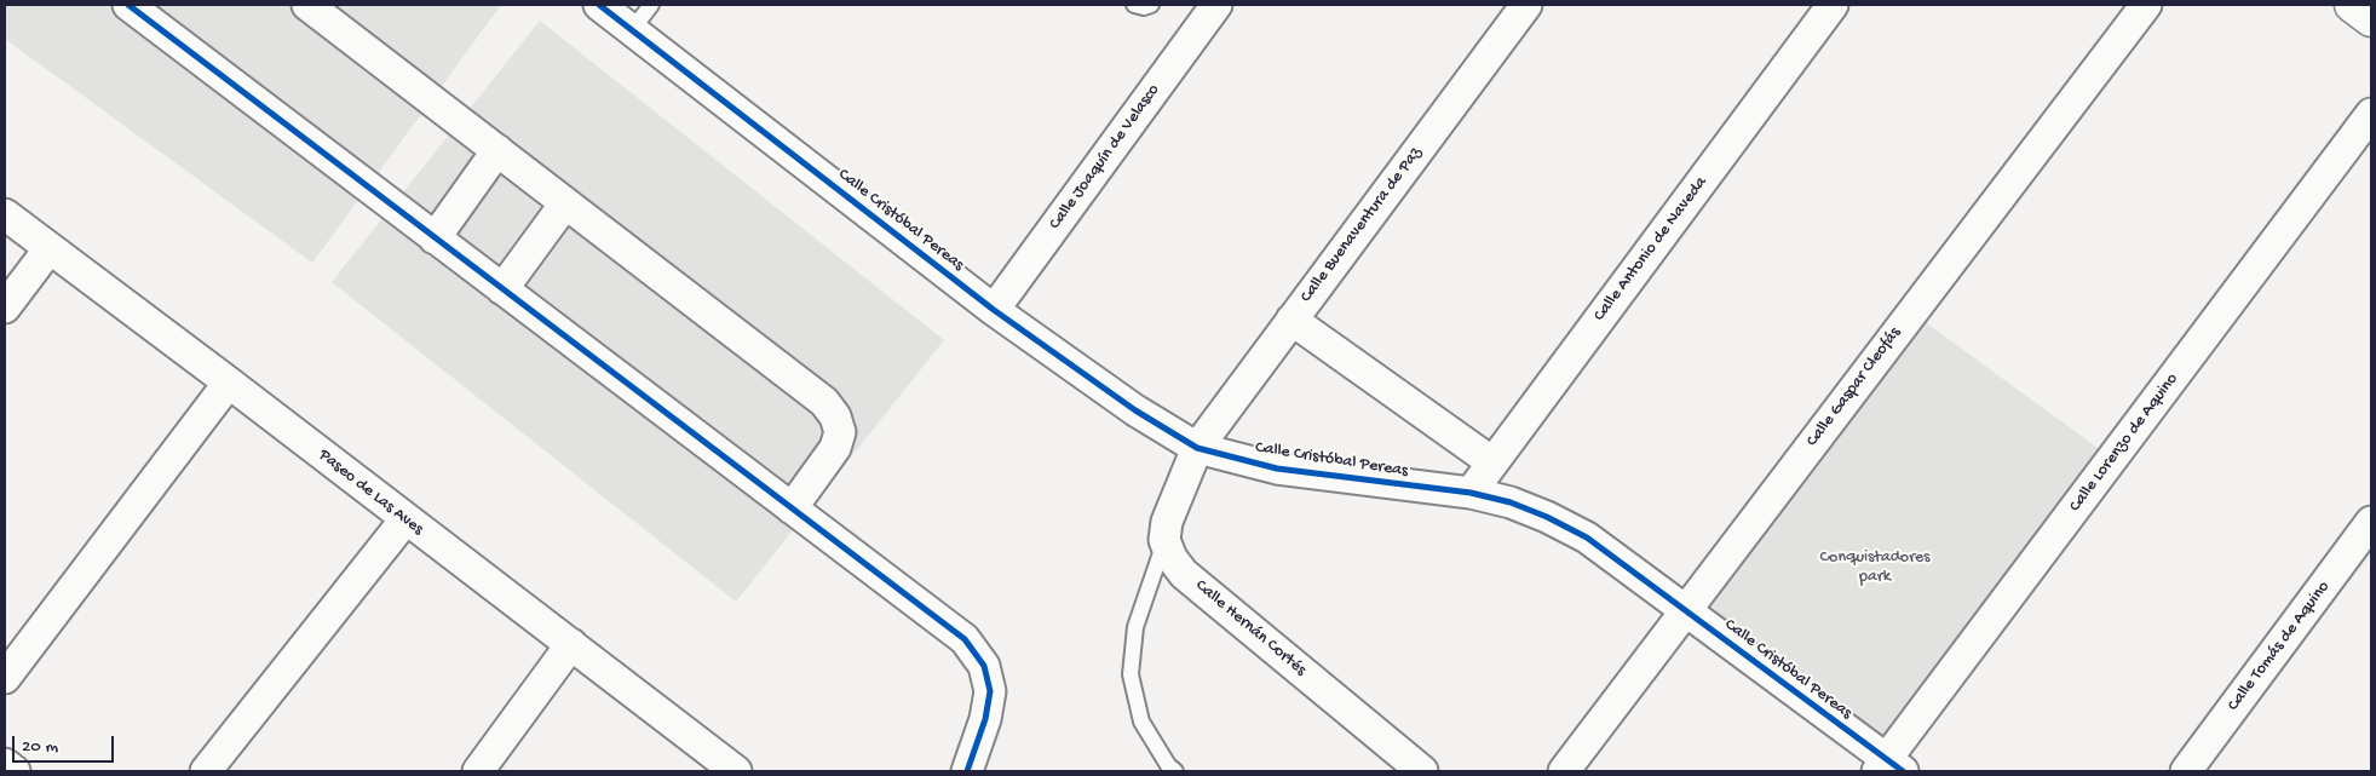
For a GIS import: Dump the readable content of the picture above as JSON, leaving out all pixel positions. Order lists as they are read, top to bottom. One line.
{"streets":{"street":["Calle Joaquín de Velasco","Calle Cristóbal Pereas","Calle Buenaventura de Paz","Calle Antonio de Naveda","Calle Gaspar Cleofás","Calle Lorenzo de Aquino","Paseo de Las Aves","Calle Hernán Cortés","Calle Tomás de Aquino"]},"crossings":[["Calle Joaquín de Velasco","Calle Cristóbal Pereas"],["Calle Cristóbal Pereas","Calle Buenaventura de Paz"],["Calle Cristóbal Pereas","Calle Antonio de Naveda"],["Calle Cristóbal Pereas","Calle Gaspar Cleofás"],["Calle Cristóbal Pereas","Calle Lorenzo de Aquino"]],"parks":["Conquistadores park"],"scale_bar":"20 m"}
